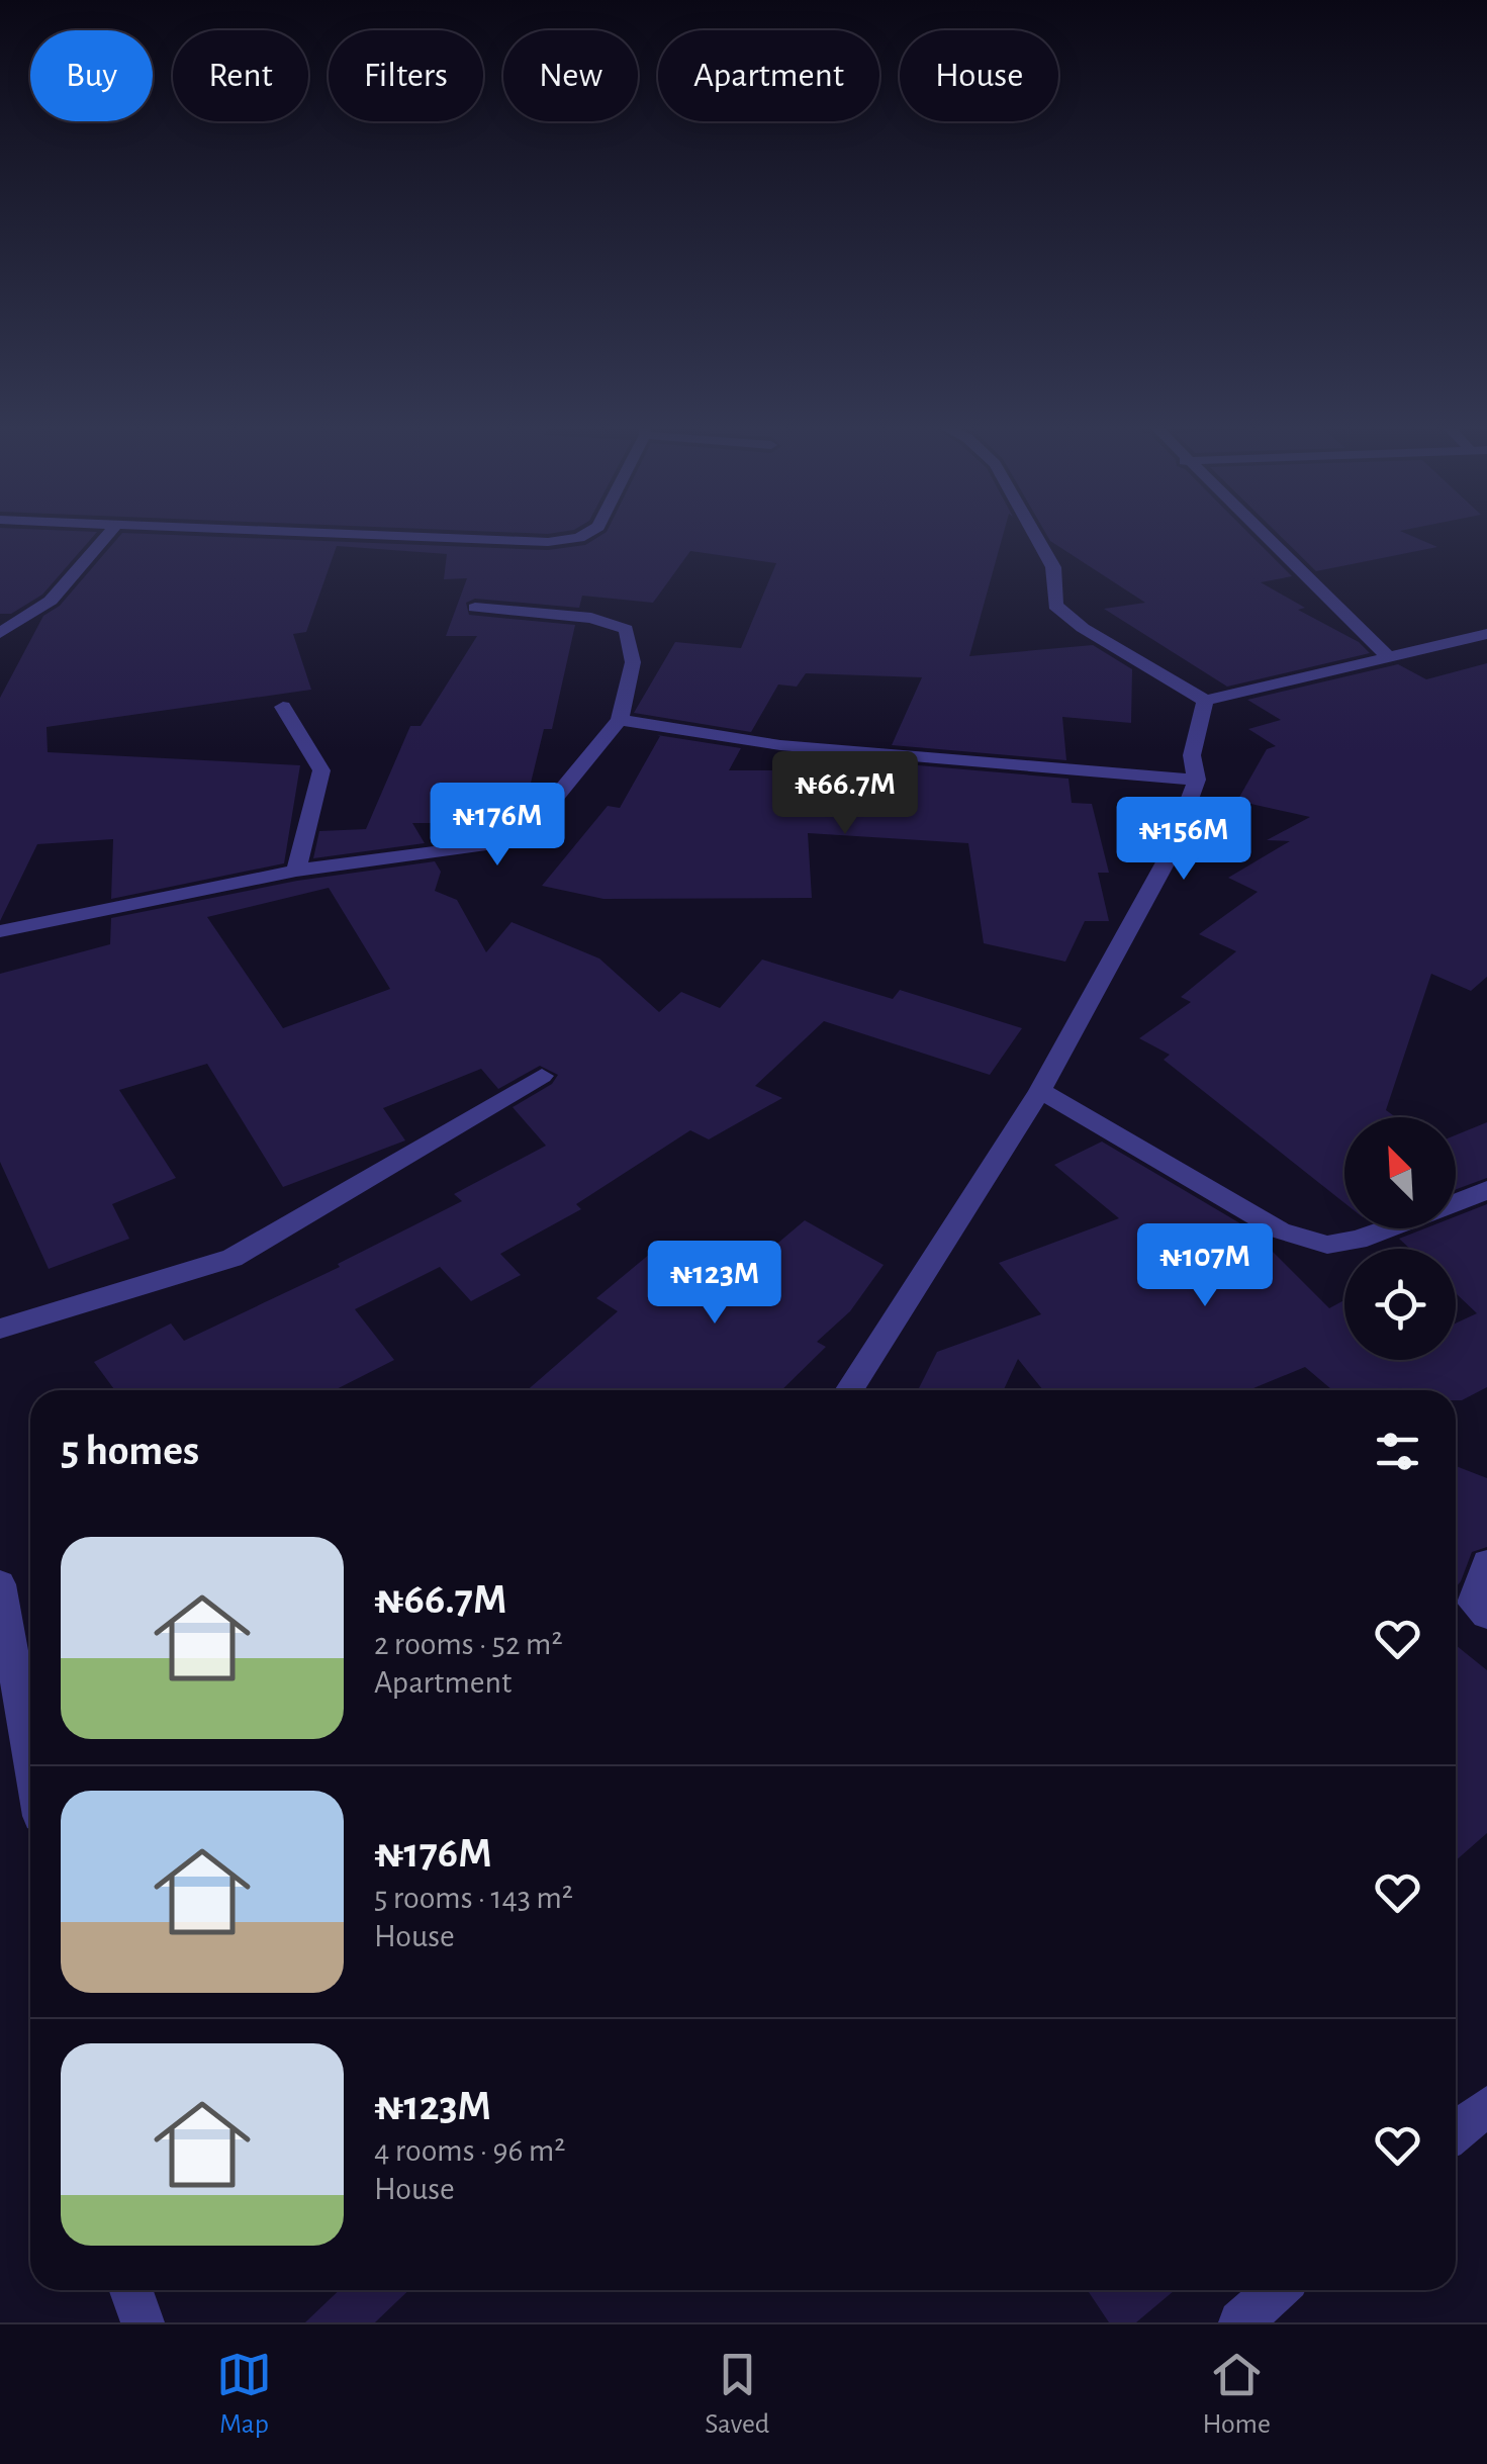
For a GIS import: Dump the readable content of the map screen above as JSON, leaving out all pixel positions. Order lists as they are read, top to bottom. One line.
{"north":"top left","page":{"chip":["Buy","Rent","Filters","New","Apartment","House"],"price":["₦66.7M","₦176M","₦156M","₦107M","₦123M"],"heading":"5 homes","list":[{"name":"₦66.7M","note":"2 rooms · 52 m² · Apartment"},{"name":"₦176M","note":"5 rooms · 143 m² · House"},{"name":"₦123M","note":"4 rooms · 96 m² · House"}],"tabs":["Map","Saved","Home"]}}
